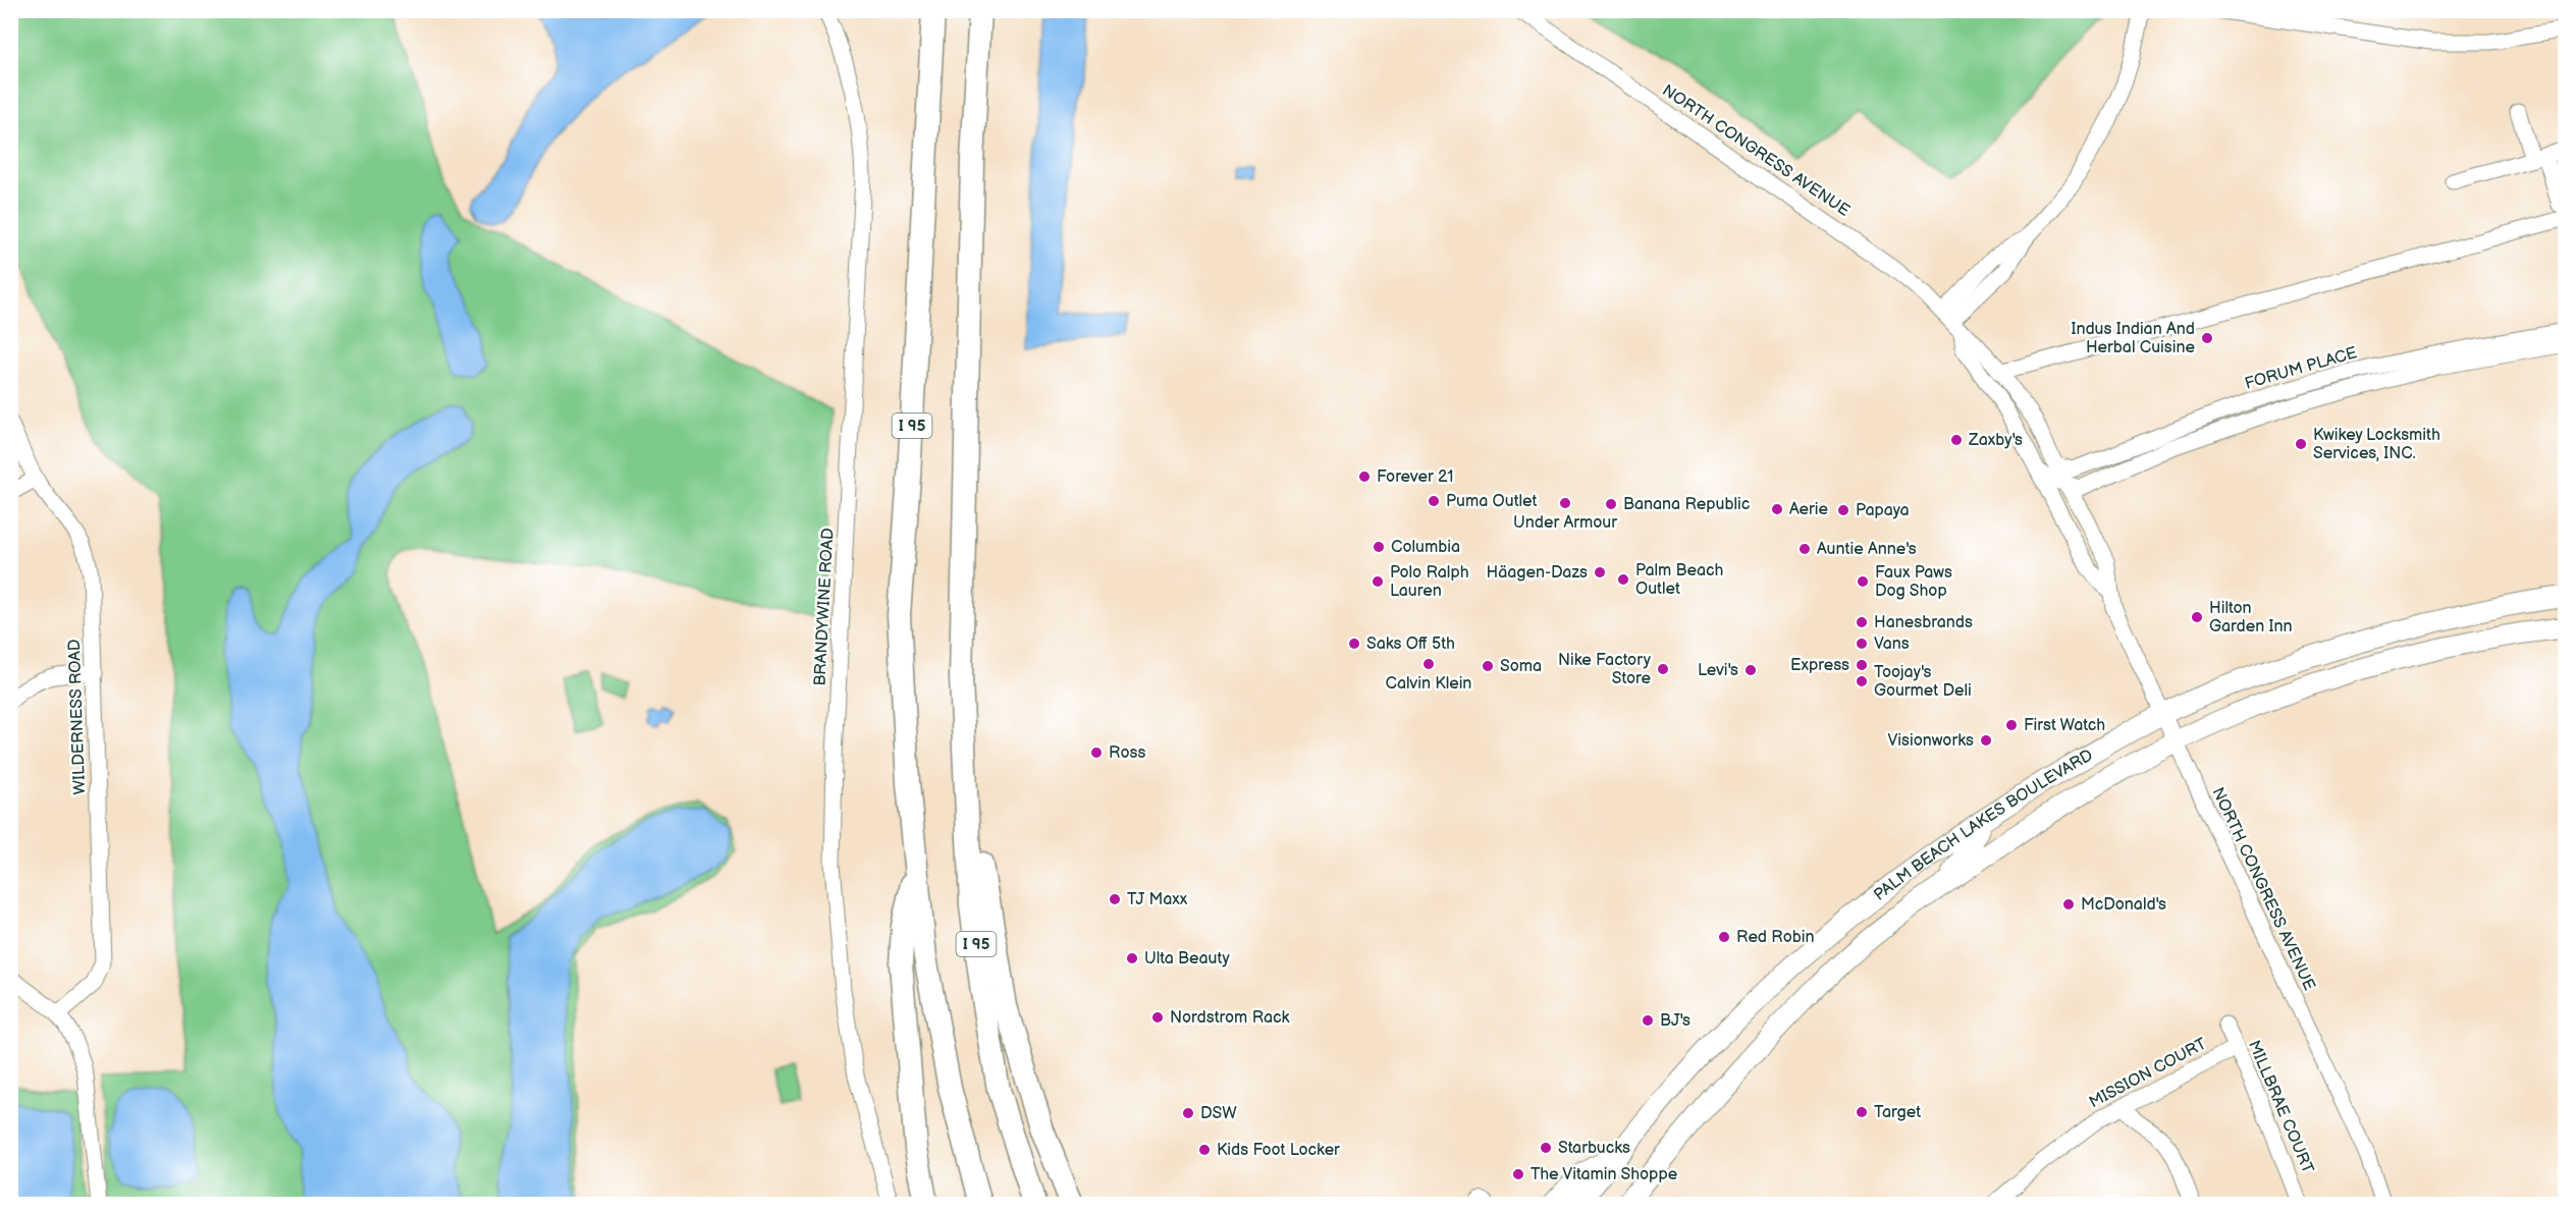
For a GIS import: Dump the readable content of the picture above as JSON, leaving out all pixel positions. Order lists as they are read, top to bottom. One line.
{"streets":{"highway":["I 95"],"main road":["PALM BEACH LAKES BOULEVARD"],"street":["NORTH CONGRESS AVENUE","FORUM PLACE","BRANDYWINE ROAD","WILDERNESS ROAD","MISSION COURT","MILLBRAE COURT"]},"crossings":[["NORTH CONGRESS AVENUE","FORUM PLACE"],["NORTH CONGRESS AVENUE","PALM BEACH LAKES BOULEVARD"],["MISSION COURT","MILLBRAE COURT"]],"places":["Indus Indian And Herbal Cuisine","Zaxby's","Kwikey Locksmith Services, INC.","Forever 21","Puma Outlet","Under Armour","Banana Republic","Aerie","Papaya","Columbia","Auntie Anne's","Häagen-Dazs","Palm Beach Outlet","Polo Ralph Lauren","Faux Paws Dog Shop","Hilton Garden Inn","Hanesbrands","Saks Off 5th","Vans","Calvin Klein","Express","Soma","Nike Factory Store","Levi's","Toojay's Gourmet Deli","First Watch","Visionworks","Ross","TJ Maxx","McDonald's","Red Robin","Ulta Beauty","Nordstrom Rack","BJ's","Target","DSW","Starbucks","Kids Foot Locker","The Vitamin Shoppe"]}
